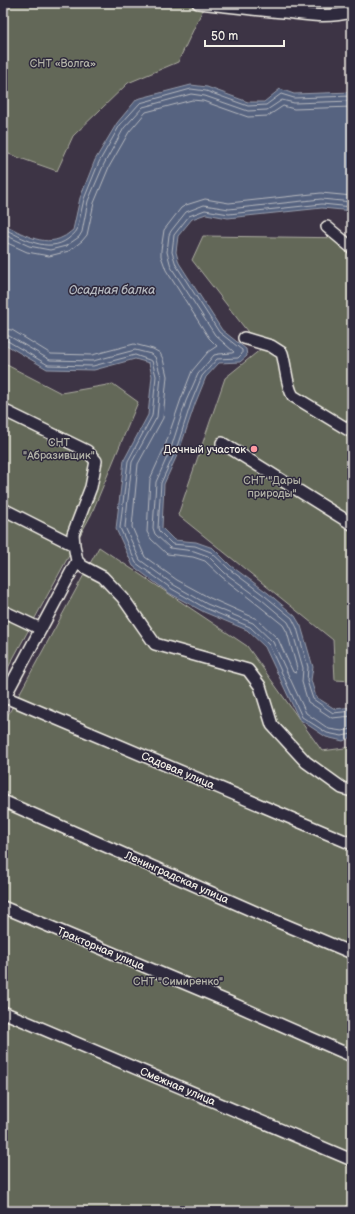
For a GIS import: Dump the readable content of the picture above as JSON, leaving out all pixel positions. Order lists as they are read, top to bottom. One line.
{"streets":{"street":["Садовая улица","Ленинградская улица","Тракторная улица","Смежная улица"]},"water":["Осадная балка"],"parks":["СНТ «Волга»","СНТ \"Абразивщик\"","СНТ \"Дары природы\"","СНТ \"Симиренко\""],"places":["Дачный участок"],"scale_bar":"50 m"}
